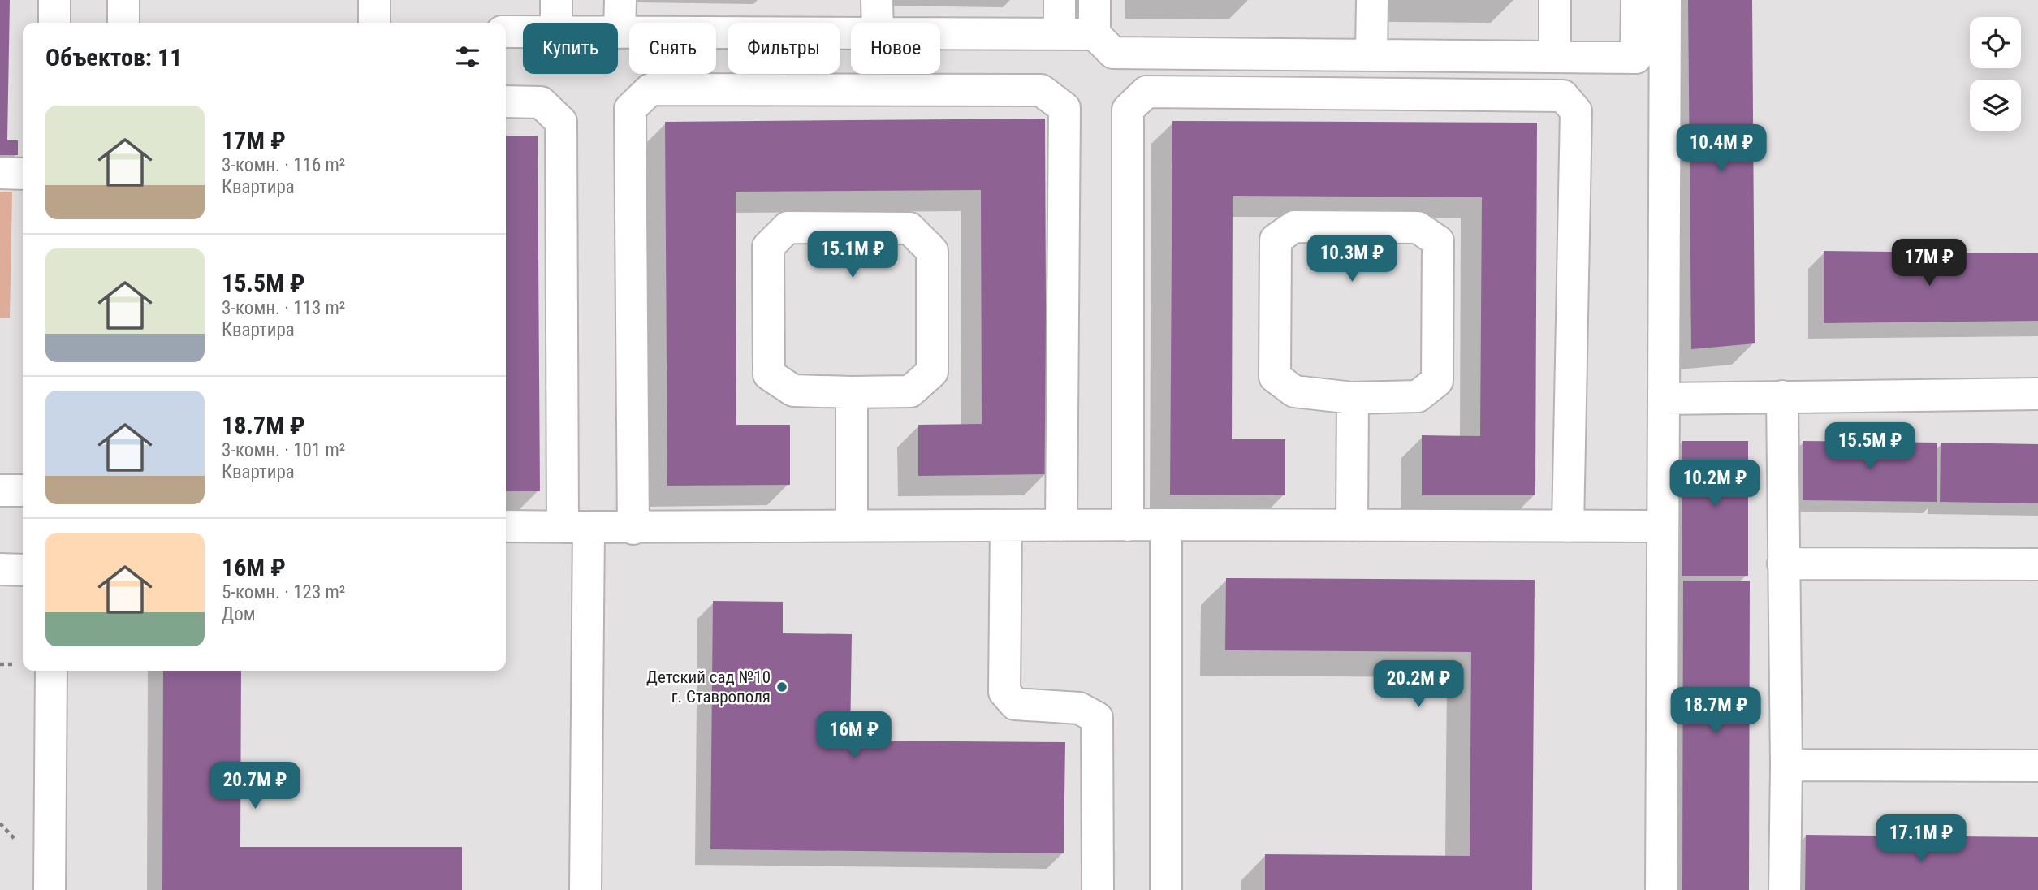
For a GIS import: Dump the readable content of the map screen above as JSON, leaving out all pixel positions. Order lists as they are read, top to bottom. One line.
{"places":["Детский сад №10 г. Ставрополя"],"page":{"chip":["Купить","Снять","Фильтры","Новое"],"heading":"Объектов: 11","list":[{"name":"17M ₽","note":"3-комн. · 116 m² · Квартира"},{"name":"15.5M ₽","note":"3-комн. · 113 m² · Квартира"},{"name":"18.7M ₽","note":"3-комн. · 101 m² · Квартира"},{"name":"16M ₽","note":"5-комн. · 123 m² · Дом"}],"price":["10.4M ₽","15.1M ₽","10.3M ₽","17M ₽","15.5M ₽","10.2M ₽","20.2M ₽","18.7M ₽","16M ₽","20.7M ₽","17.1M ₽"]}}
